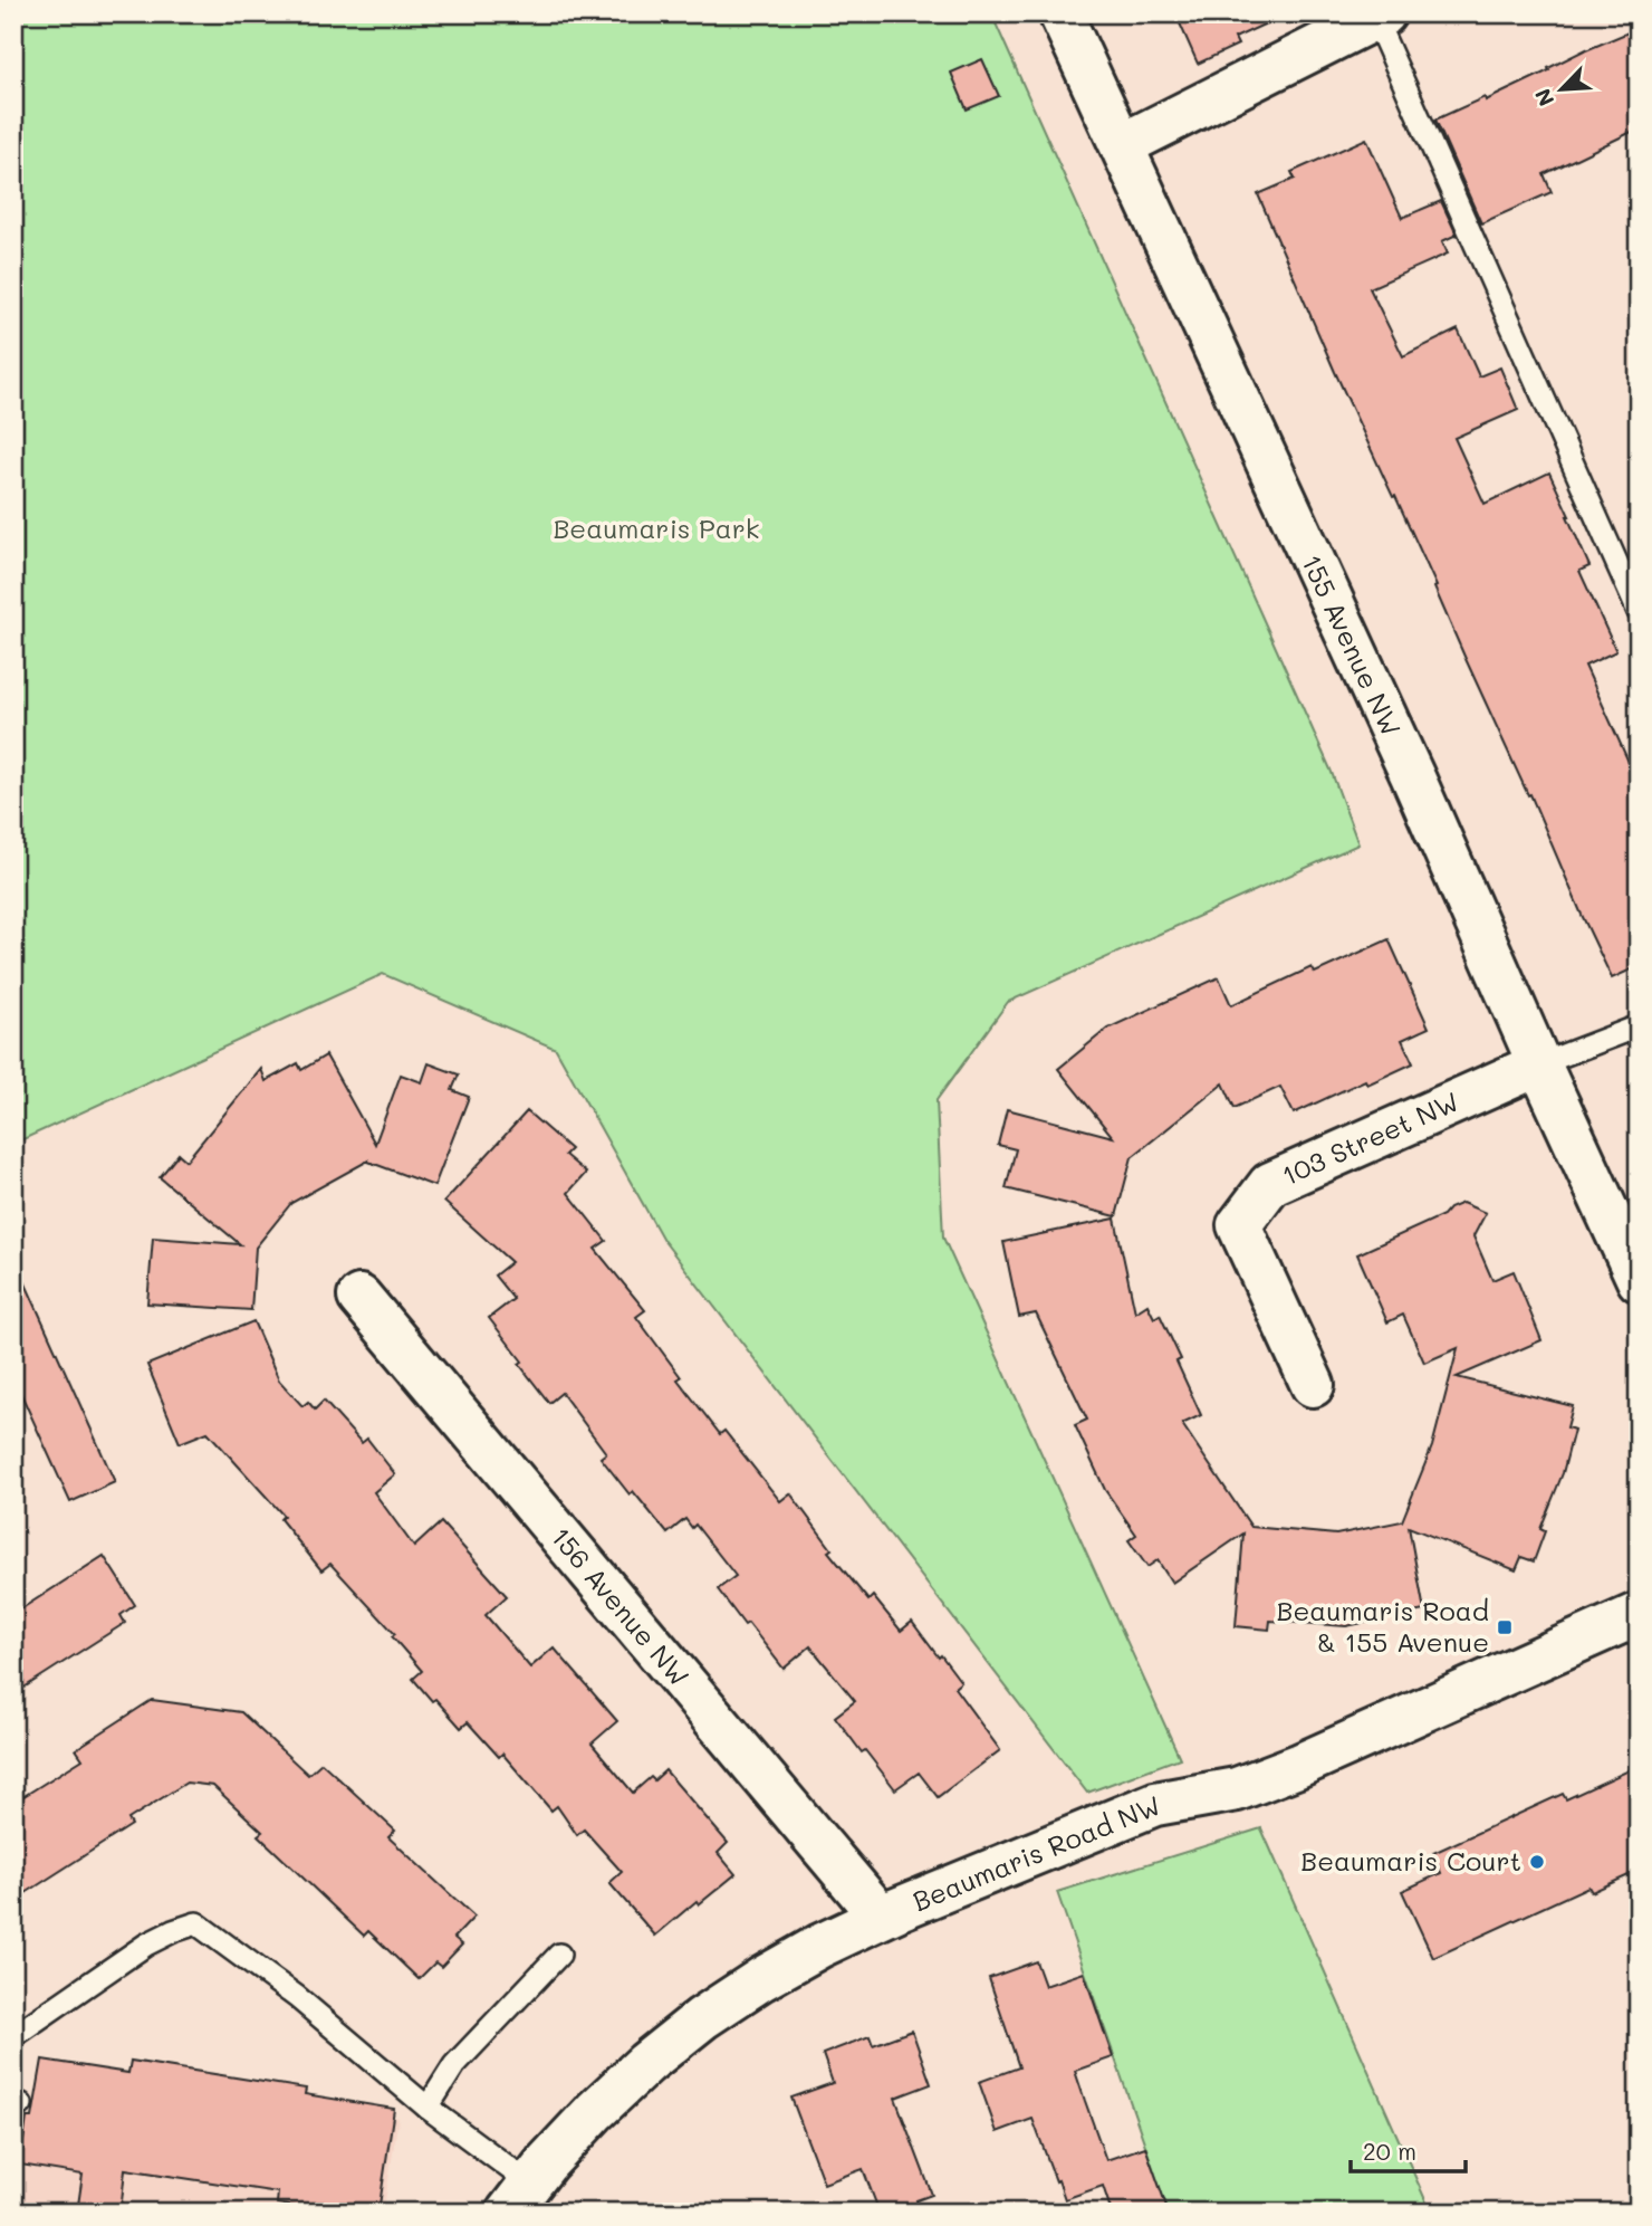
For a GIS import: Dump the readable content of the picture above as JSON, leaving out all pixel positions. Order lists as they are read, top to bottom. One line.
{"streets":{"street":["155 Avenue NW","103 Street NW","156 Avenue NW","Beaumaris Road NW"]},"crossings":[["155 Avenue NW","103 Street NW"],["156 Avenue NW","Beaumaris Road NW"]],"parks":["Beaumaris Park"],"places":{"transit":["Beaumaris Road & 155 Avenue"],"other":["Beaumaris Court"]},"scale_bar":"20 m","north":"bottom left"}
